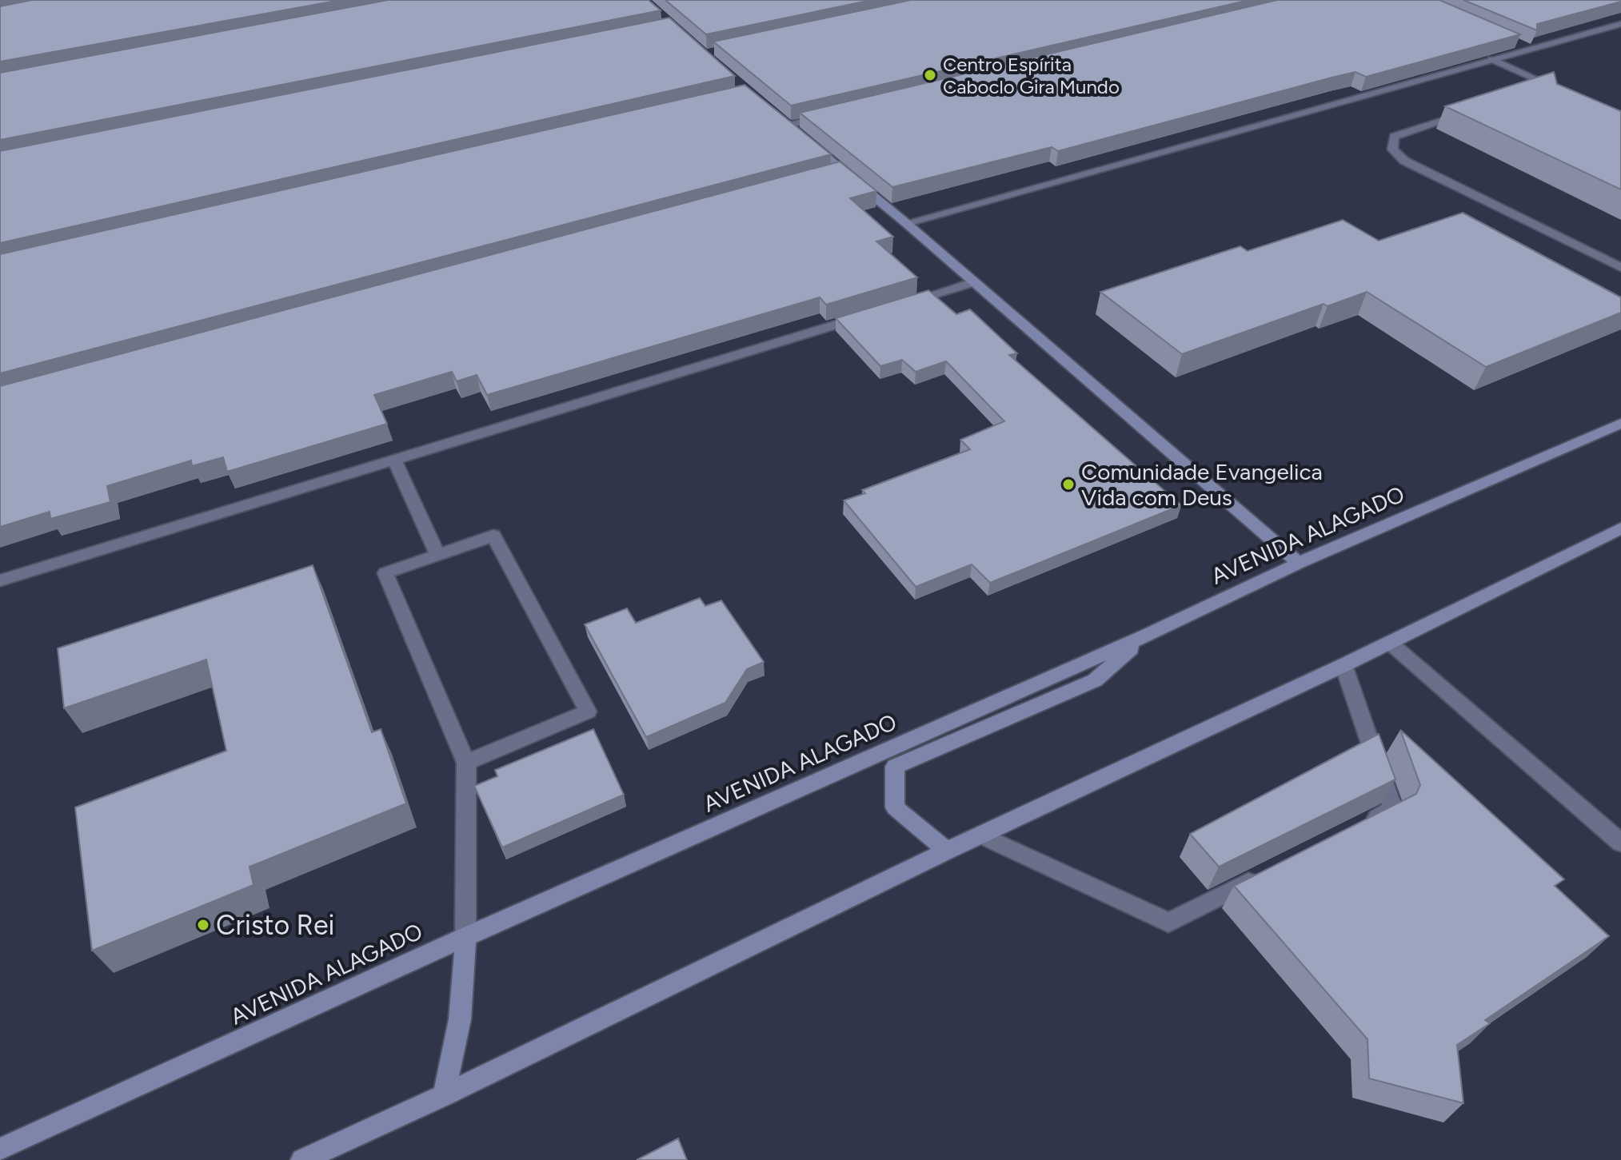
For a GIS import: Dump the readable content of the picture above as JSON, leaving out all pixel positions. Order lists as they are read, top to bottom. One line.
{"streets":{"main road":["AVENIDA ALAGADO"]},"places":["Centro Espírita Caboclo Gira Mundo","Comunidade Evangelica Vida com Deus","Cristo Rei"]}
